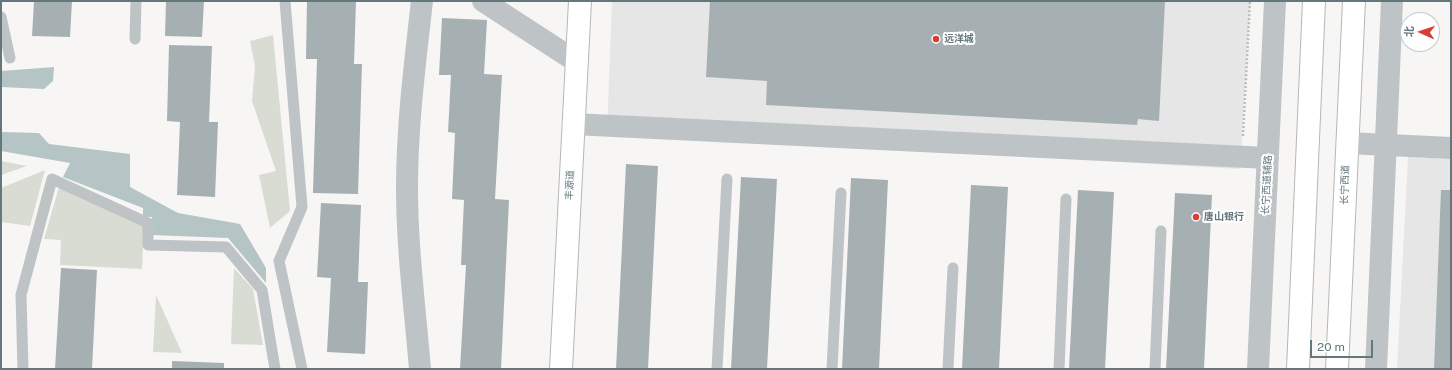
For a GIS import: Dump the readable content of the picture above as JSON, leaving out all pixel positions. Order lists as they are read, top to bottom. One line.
{"streets":{"main road":["丰源道","长宁西道"],"street":["长宁西道辅路"]},"places":["远洋城","唐山银行"],"scale_bar":"20 m","north":"left"}
